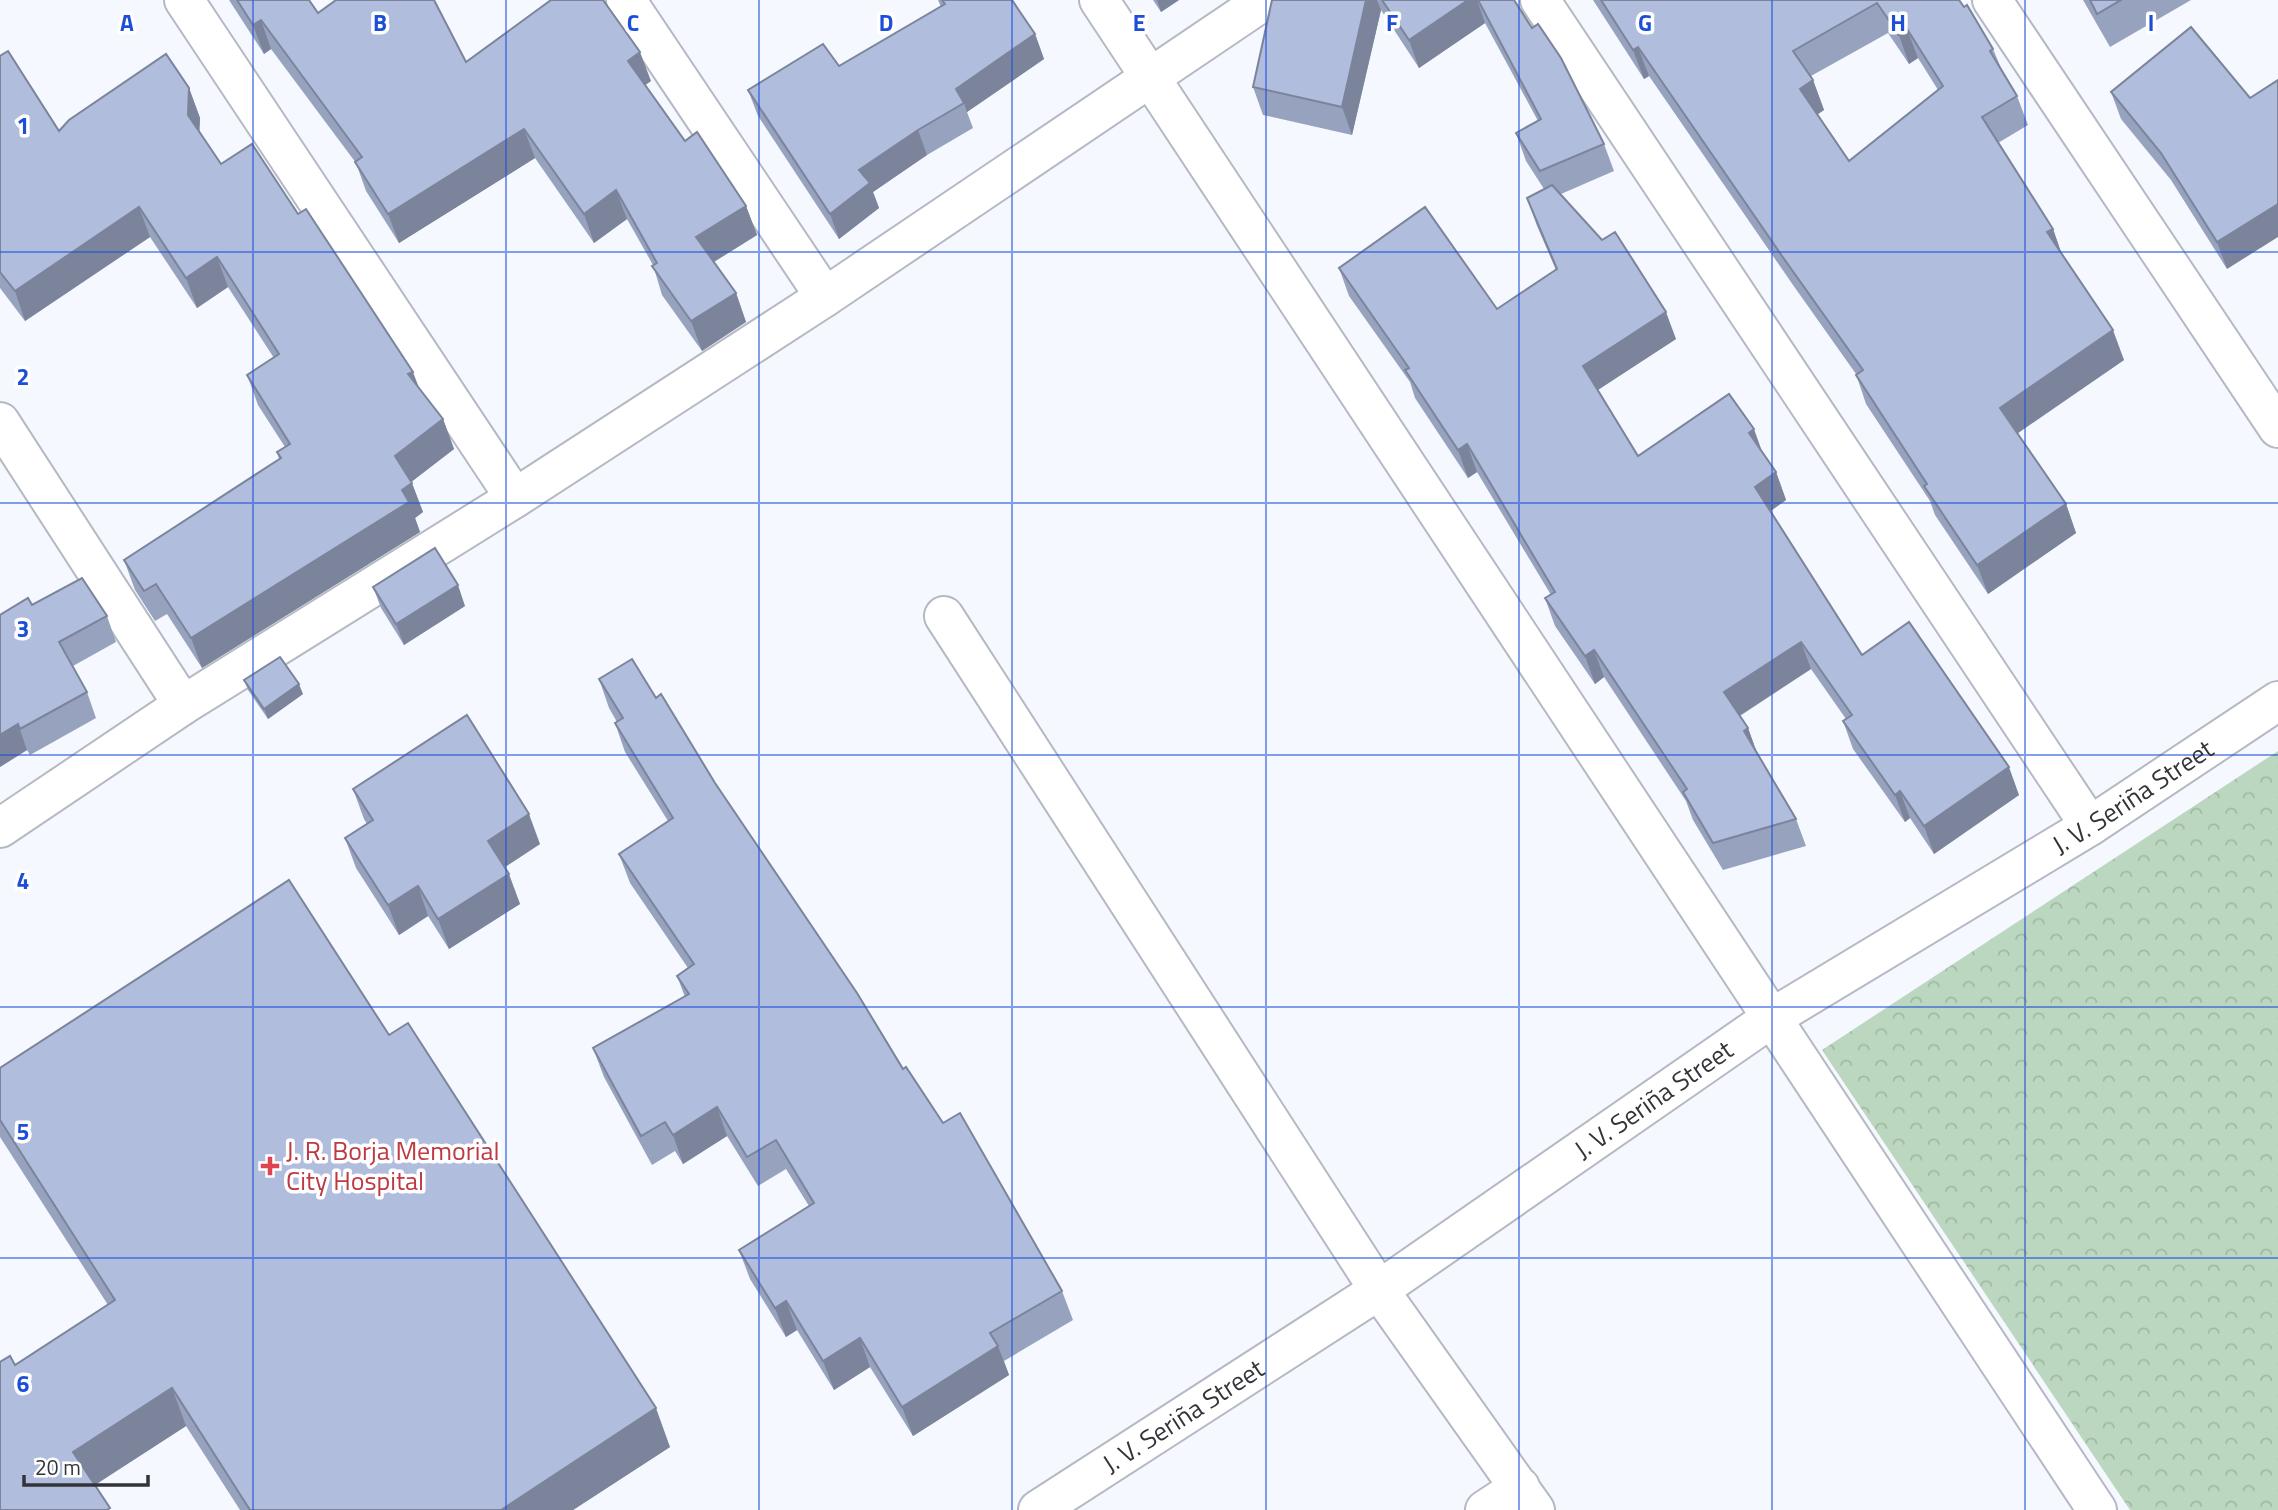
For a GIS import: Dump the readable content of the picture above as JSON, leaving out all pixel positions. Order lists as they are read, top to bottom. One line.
{"streets":{"street":["J. V. Seriña Street"]},"places":{"health":["J. R. Borja Memorial City Hospital"]},"scale_bar":"20 m","grid":{"columns":["A","B","C","D","E","F","G","H","I"],"rows":["1","2","3","4","5","6"]}}
